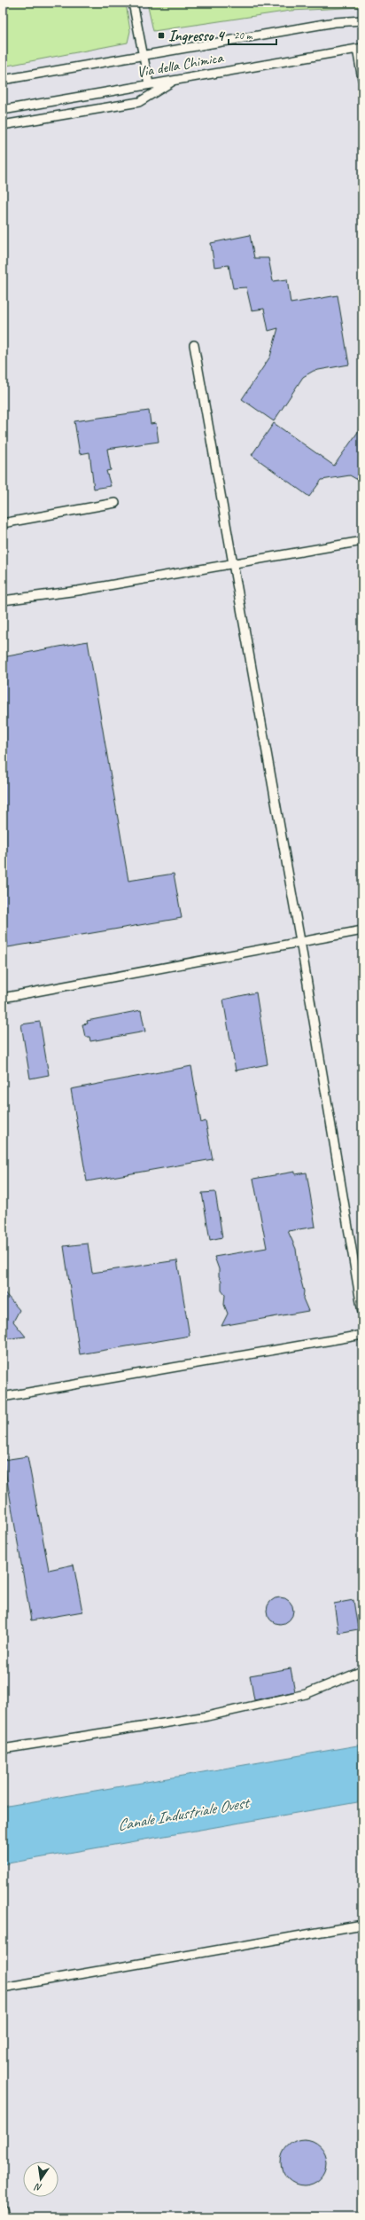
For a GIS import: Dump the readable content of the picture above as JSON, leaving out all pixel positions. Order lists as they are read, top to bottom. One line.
{"streets":{"lane":["Via della Chimica"]},"water":["Canale Industriale Ovest"],"places":{"transit":["Ingresso 4"]},"scale_bar":"20 m","north":"bottom"}
